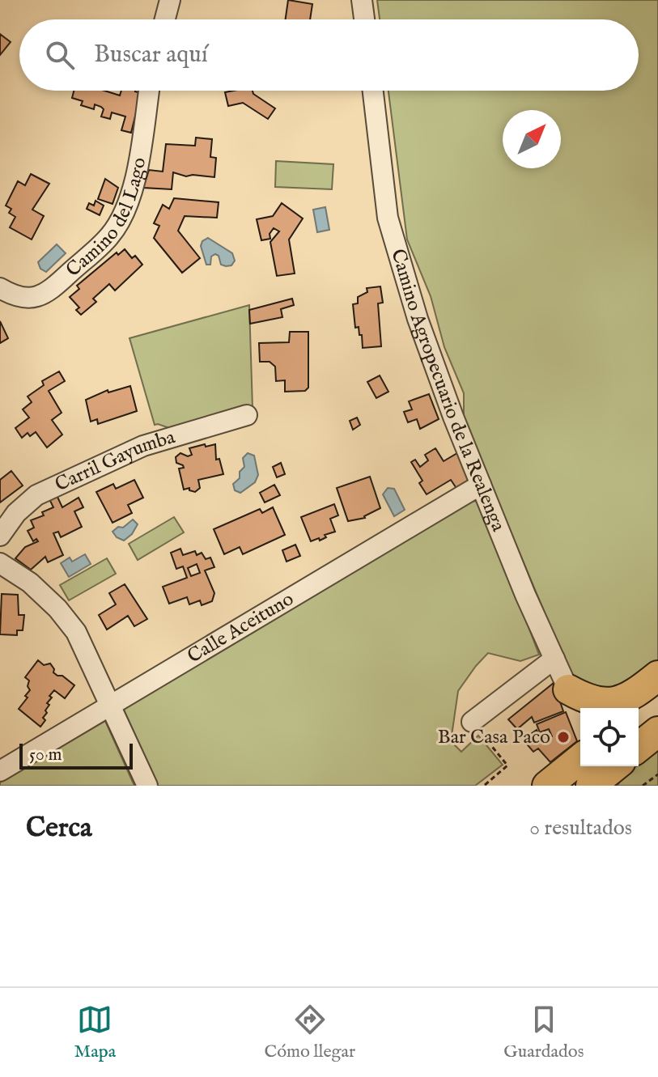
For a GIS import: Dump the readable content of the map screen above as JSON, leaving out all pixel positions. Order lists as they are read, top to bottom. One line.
{"streets":{"street":["Camino del Lago","Camino Agropecuario de la Realenga","Carril Gayumba","Calle Aceituno"]},"crossings":[["Camino Agropecuario de la Realenga","Calle Aceituno"]],"places":["Bar Casa Paco"],"scale_bar":"50 m","north":"top right","page":{"search":"Buscar aquí","scale":"50 m","heading":["Cerca","0 resultados"],"nav":["Mapa","Cómo llegar","Guardados"]}}
